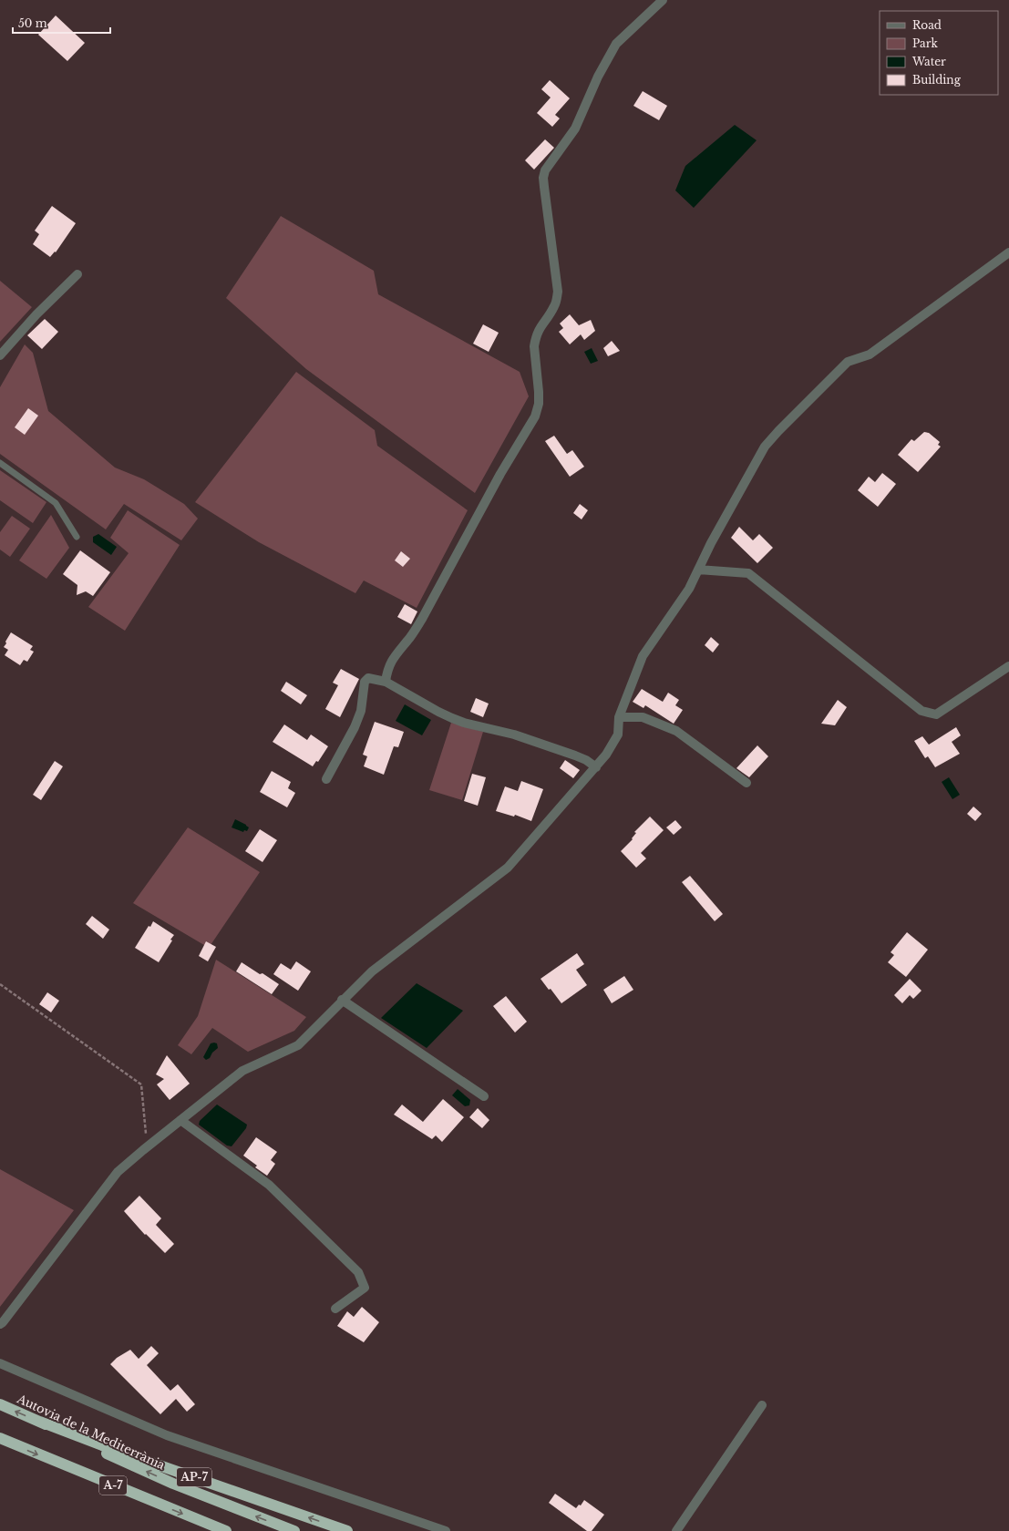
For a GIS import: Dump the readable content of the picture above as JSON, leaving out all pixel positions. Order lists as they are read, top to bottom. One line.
{"streets":{"highway":["Autovia de la Mediterrània","AP-7","A-7"]},"crossings":[["Autovia de la Mediterrània","AP-7"]],"legend":["Road","Park","Water","Building"],"scale_bar":"50 m"}
